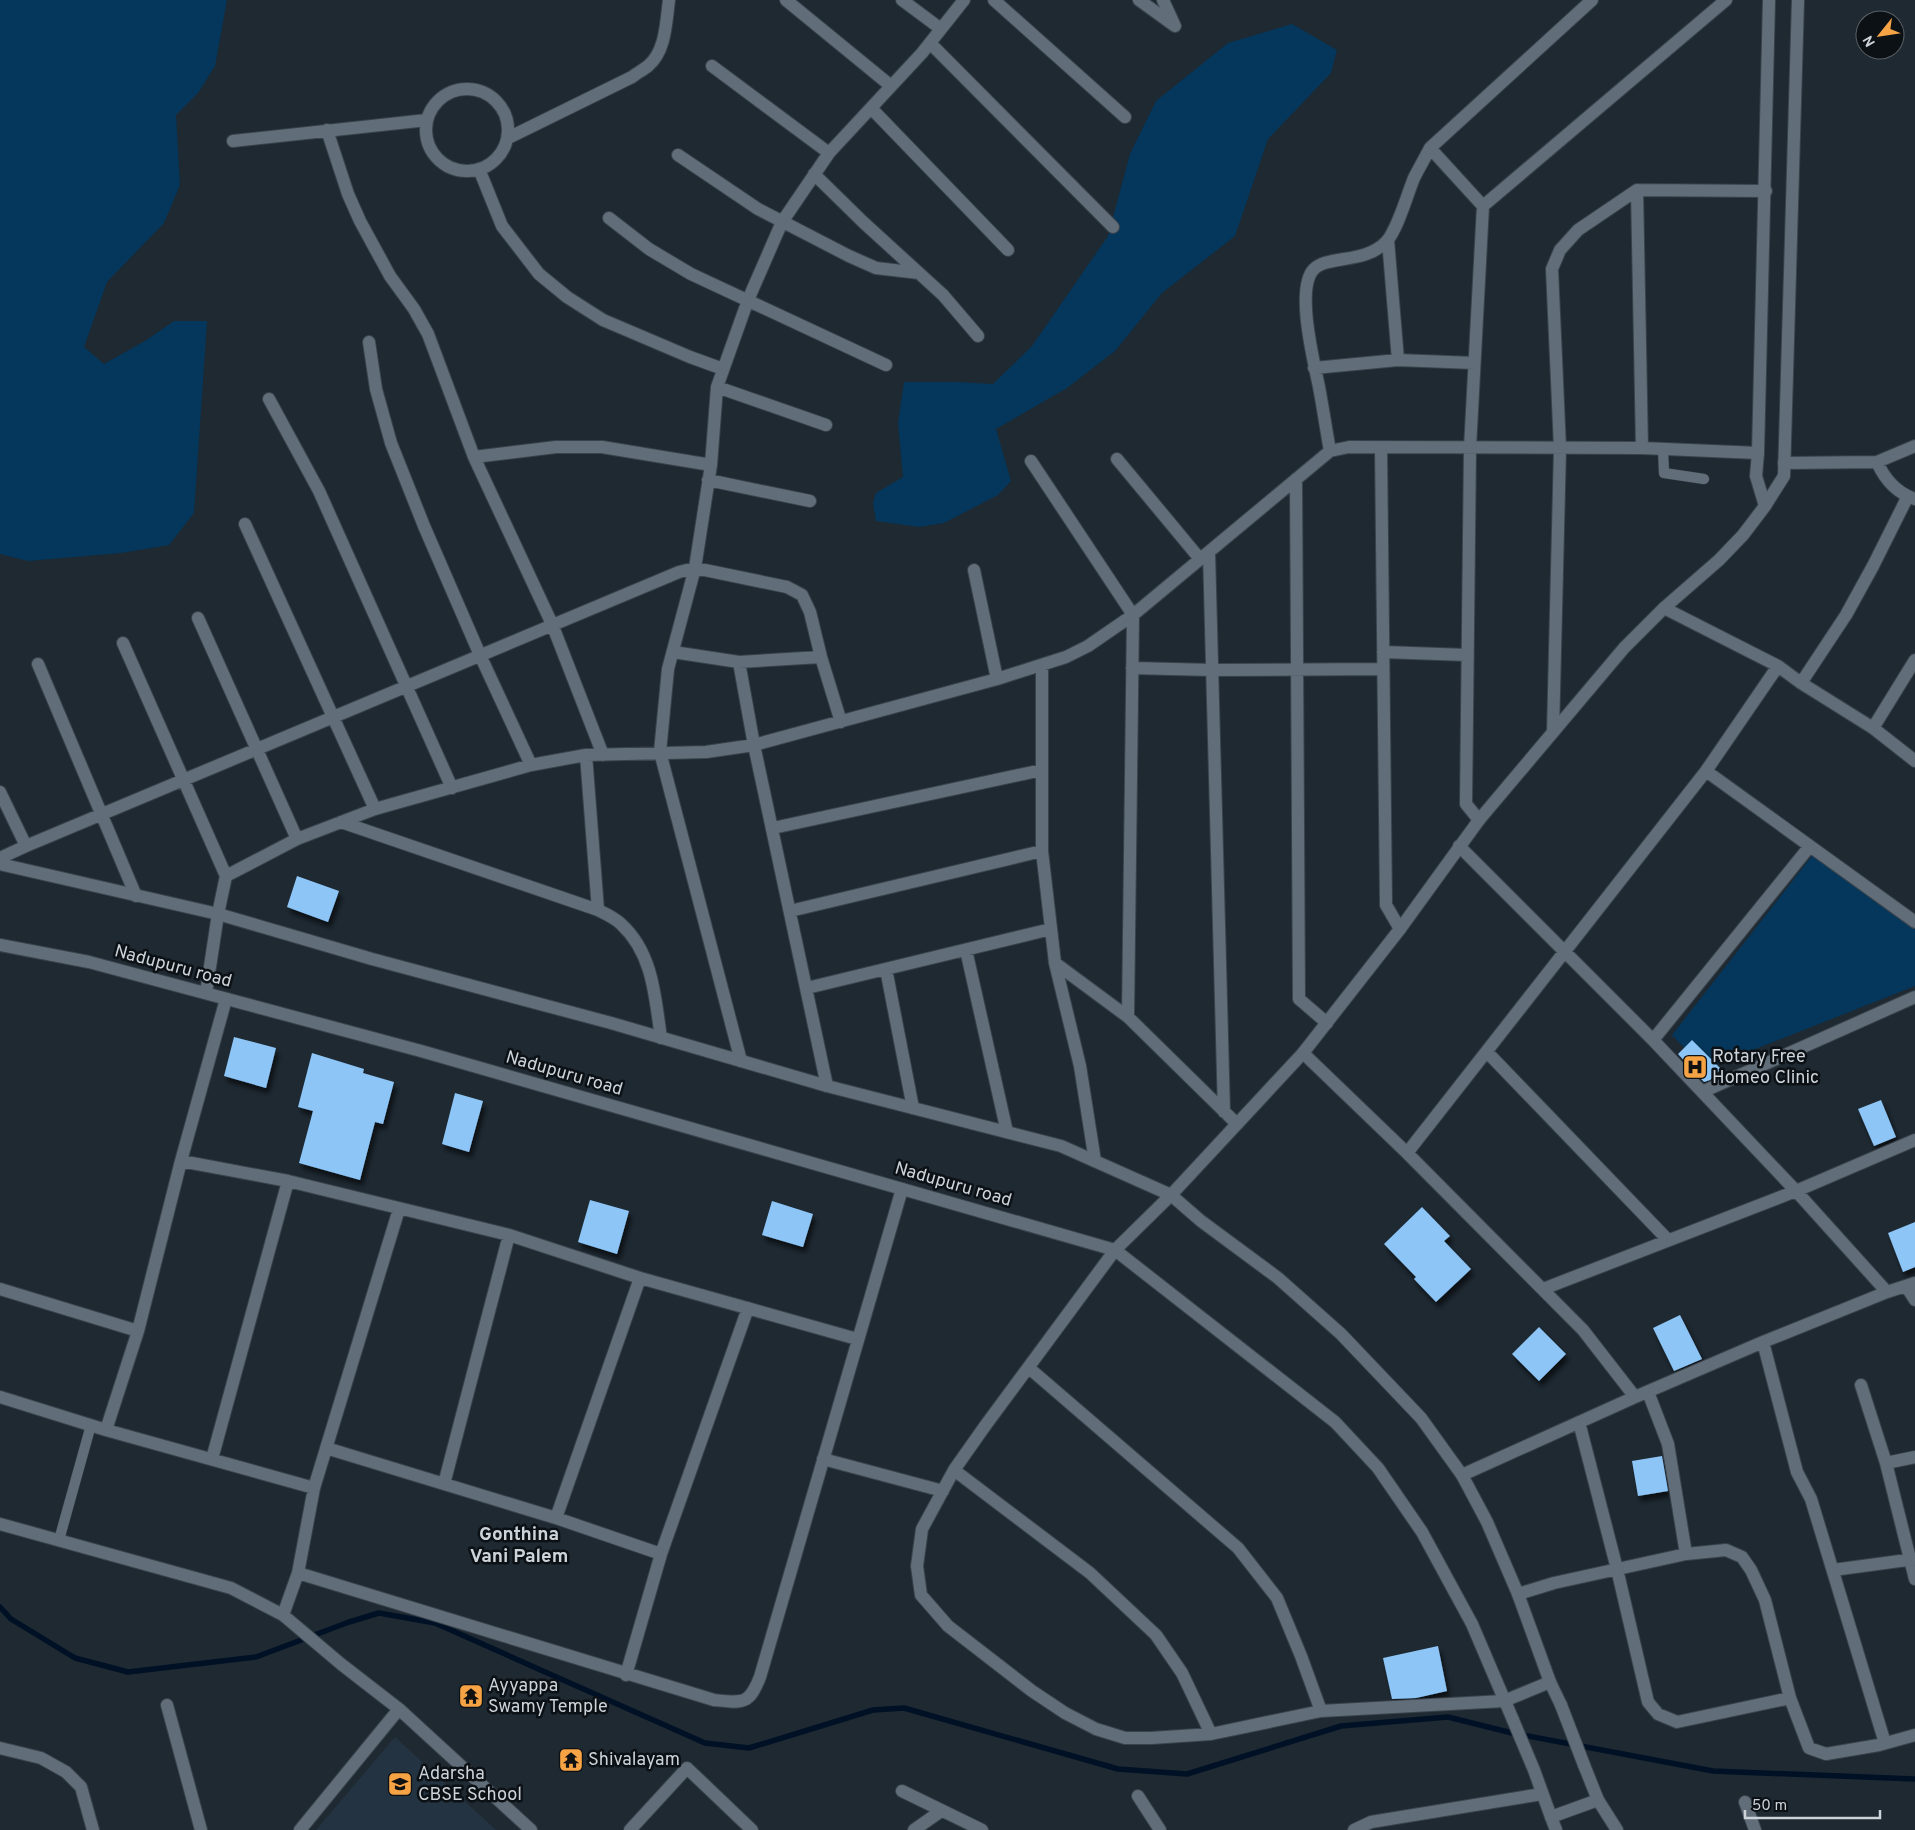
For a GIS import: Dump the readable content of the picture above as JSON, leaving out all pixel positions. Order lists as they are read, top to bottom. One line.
{"streets":{"street":["Nadupuru road"]},"districts":["Gonthina Vani Palem"],"places":{"hospital":["Rotary Free Homeo Clinic"],"temple":["Ayyappa Swamy Temple","Shivalayam"],"school or university":["Adarsha CBSE School"]},"scale_bar":"50 m","north":"bottom left"}
